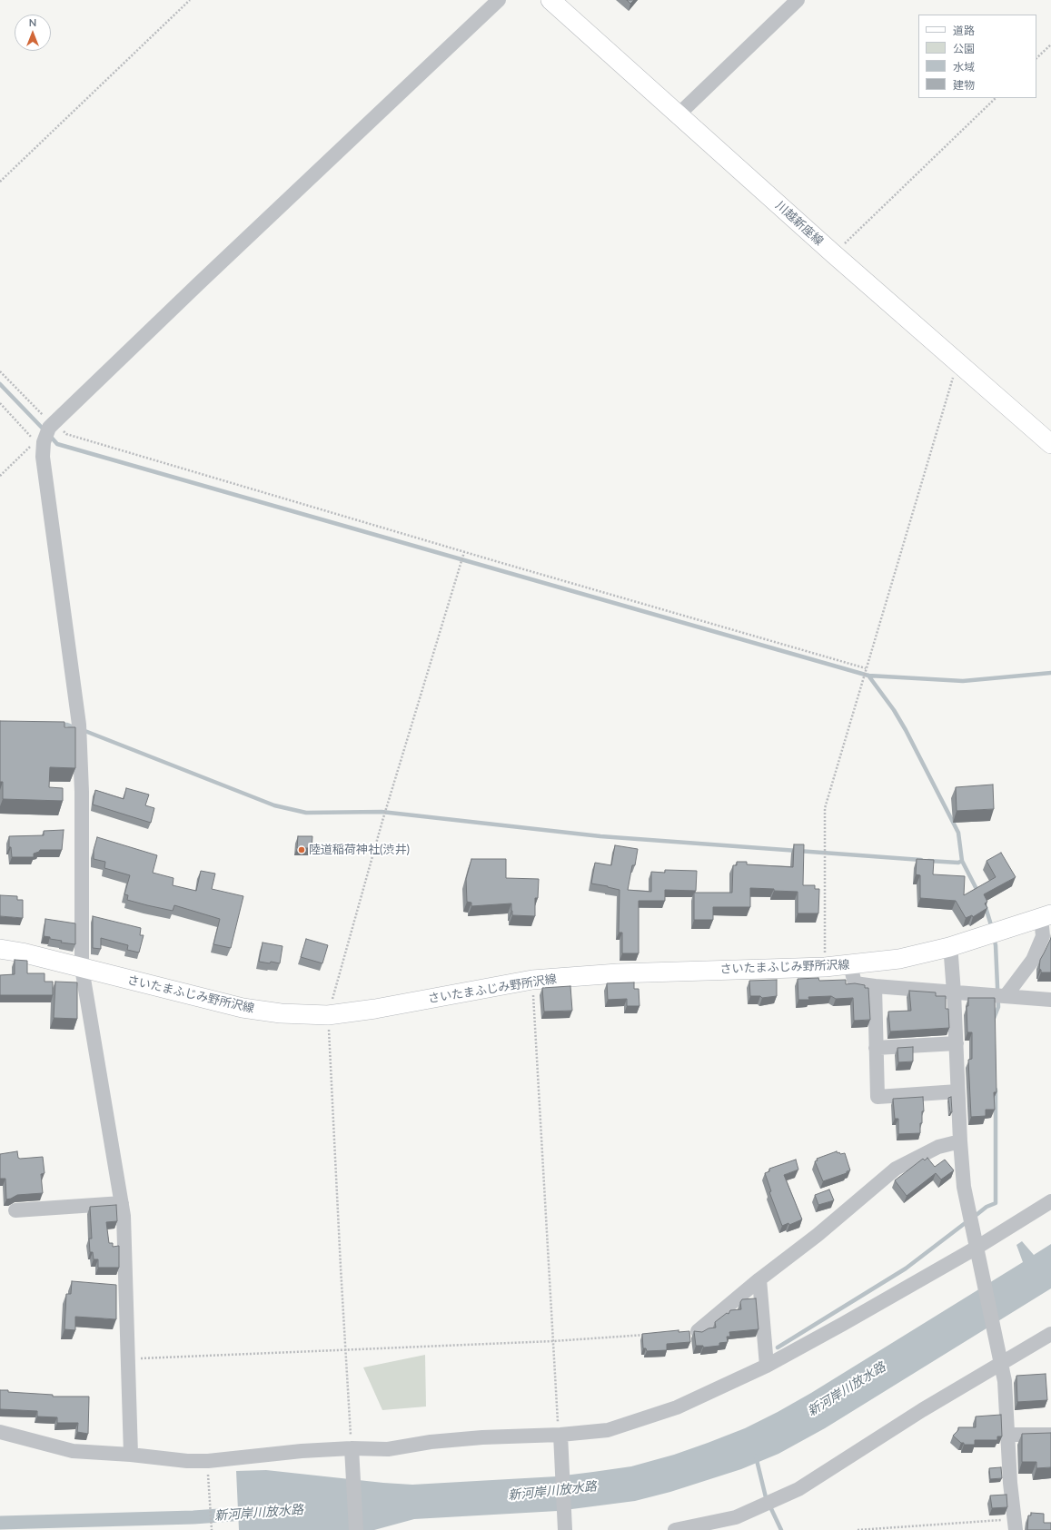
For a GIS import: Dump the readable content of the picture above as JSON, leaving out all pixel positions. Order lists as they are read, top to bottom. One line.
{"streets":{"main road":["川越新座線","さいたまふじみ野所沢線"]},"water":["新河岸川放水路"],"places":["陸道稲荷神社(渋井)"],"legend":["道路","公園","水域","建物"],"north":"top"}
